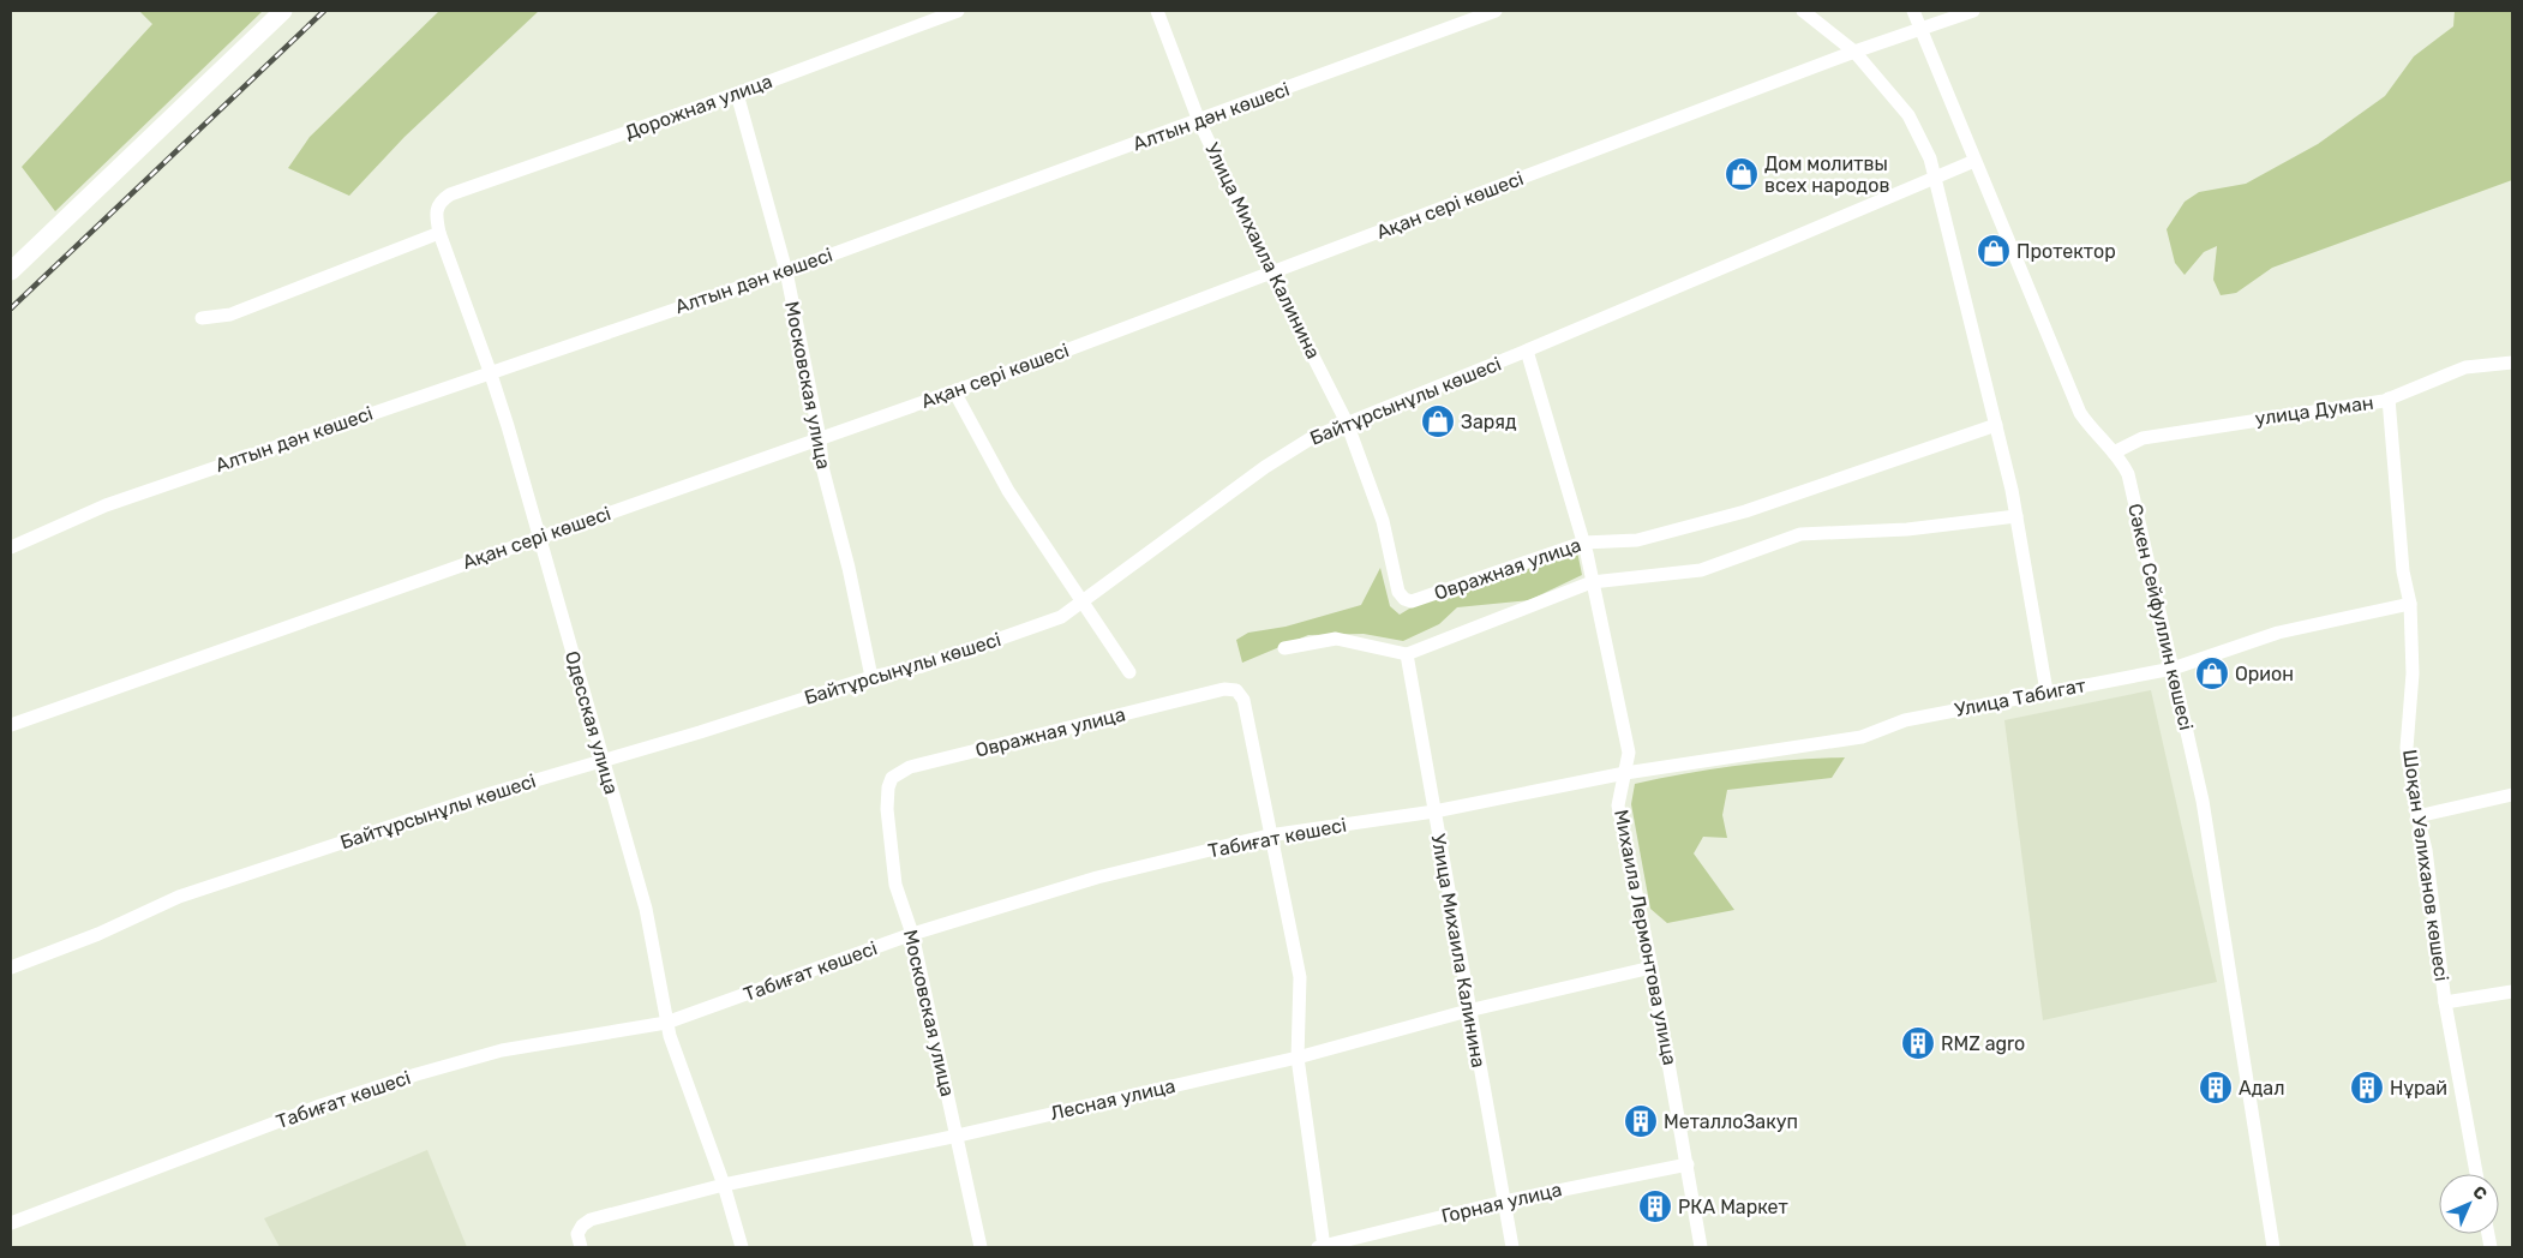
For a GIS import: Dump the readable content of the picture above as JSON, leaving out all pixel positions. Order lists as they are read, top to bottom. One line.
{"streets":{"street":["Дорожная улица","Алтын дән көшесі","Ақан сері көшесі","Улица Михаила Калинина","Московская улица","Байтұрсынұлы көшесі","улица Думан","Овражная улица","Сәкен Сейфуллин көшесі","Улица Табигат","Одесская улица","Табиғат көшесі","Шоқан Уәлиханов көшесі","Михаила Лермонтова улица","Лесная улица","Горная улица"]},"crossings":[["Дорожная улица","Московская улица"],["Дорожная улица","Одесская улица"],["Алтын дән көшесі","Улица Михаила Калинина"],["Алтын дән көшесі","Московская улица"],["Алтын дән көшесі","Одесская улица"],["Ақан сері көшесі","Улица Михаила Калинина"],["Ақан сері көшесі","Московская улица"],["Ақан сері көшесі","Сәкен Сейфуллин көшесі"],["Ақан сері көшесі","Одесская улица"],["Улица Михаила Калинина","Байтұрсынұлы көшесі"],["Улица Михаила Калинина","Овражная улица"],["Улица Михаила Калинина","Табиғат көшесі"],["Улица Михаила Калинина","Лесная улица"],["Улица Михаила Калинина","Горная улица"],["Московская улица","Байтұрсынұлы көшесі"],["Московская улица","Овражная улица"],["Московская улица","Табиғат көшесі"],["Московская улица","Лесная улица"],["Байтұрсынұлы көшесі","Овражная улица"],["Байтұрсынұлы көшесі","Сәкен Сейфуллин көшесі"],["Байтұрсынұлы көшесі","Одесская улица"],["Байтұрсынұлы көшесі","Михаила Лермонтова улица"],["улица Думан","Сәкен Сейфуллин көшесі"],["улица Думан","Шоқан Уәлиханов көшесі"],["Овражная улица","Табиғат көшесі"],["Овражная улица","Михаила Лермонтова улица"],["Сәкен Сейфуллин көшесі","Улица Табигат"],["Улица Табигат","Табиғат көшесі"],["Улица Табигат","Шоқан Уәлиханов көшесі"],["Улица Табигат","Михаила Лермонтова улица"],["Одесская улица","Табиғат көшесі"],["Одесская улица","Лесная улица"],["Табиғат көшесі","Михаила Лермонтова улица"],["Михаила Лермонтова улица","Лесная улица"],["Михаила Лермонтова улица","Горная улица"]],"places":{"shop":["Дом молитвы всех народов","Протектор","Заряд","Орион"],"building":["RMZ agro","Адал","Нұрай","МеталлоЗакуп","РКА Маркет"]},"north":"top right"}
